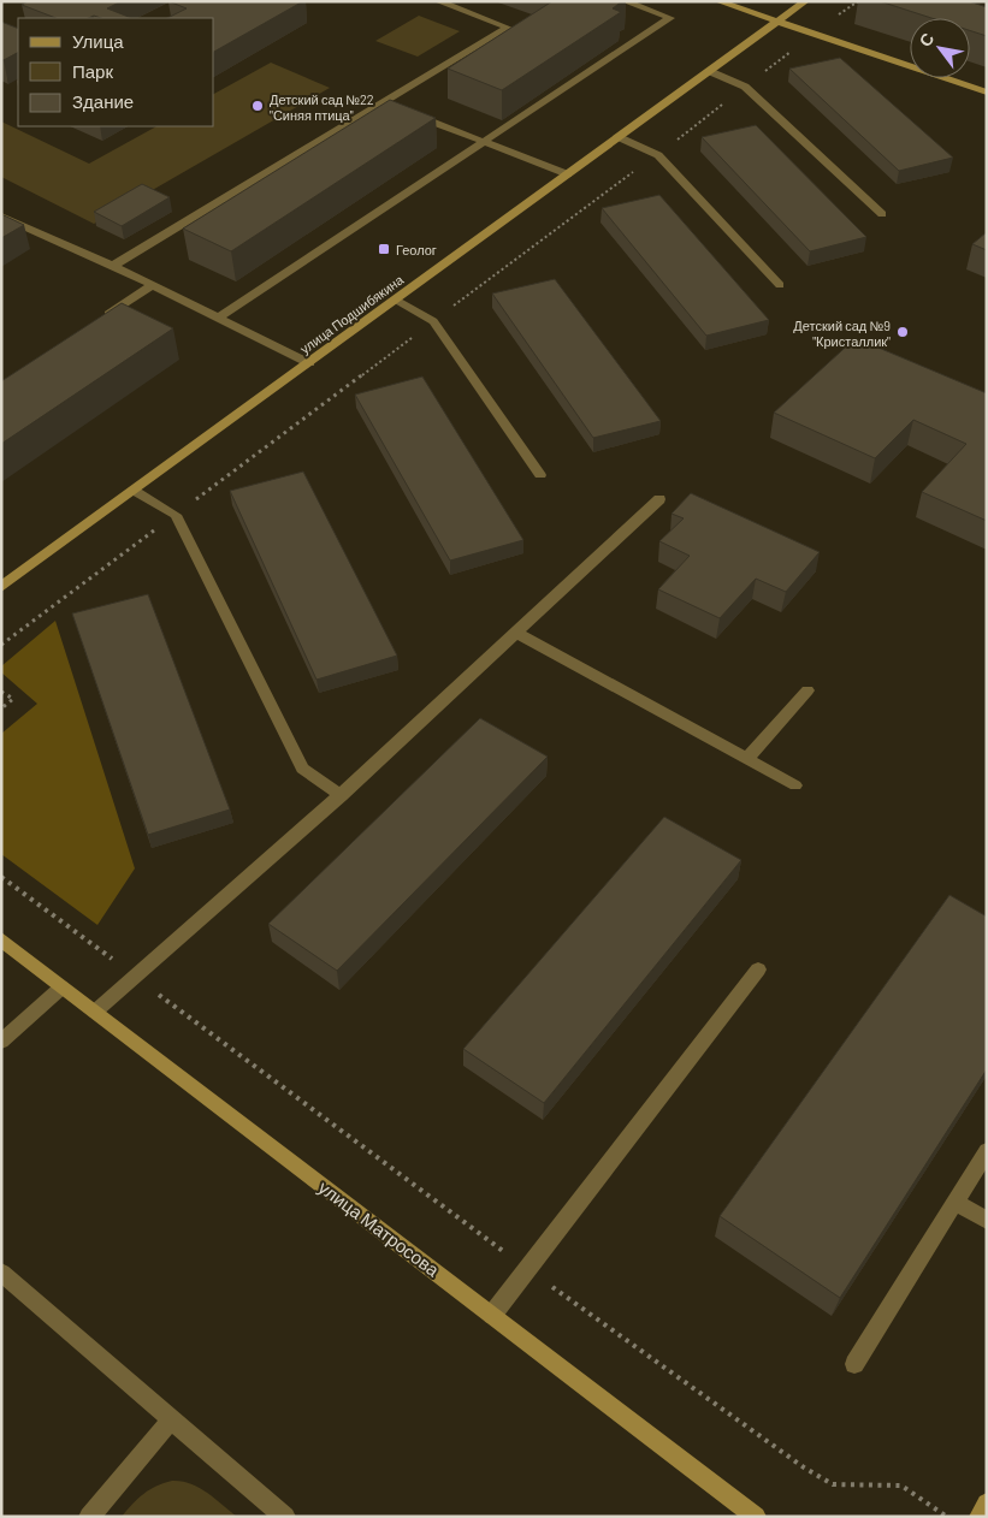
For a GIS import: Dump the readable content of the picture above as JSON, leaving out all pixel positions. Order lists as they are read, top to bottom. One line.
{"streets":{"main road":["улица Подшибякина","улица Матросова"]},"places":{"other":["Детский сад №22 \"Синяя птица\"","Детский сад №9 \"Кристаллик\""],"transit":["Геолог"]},"legend":["Улица","Парк","Здание"],"north":"top left"}
